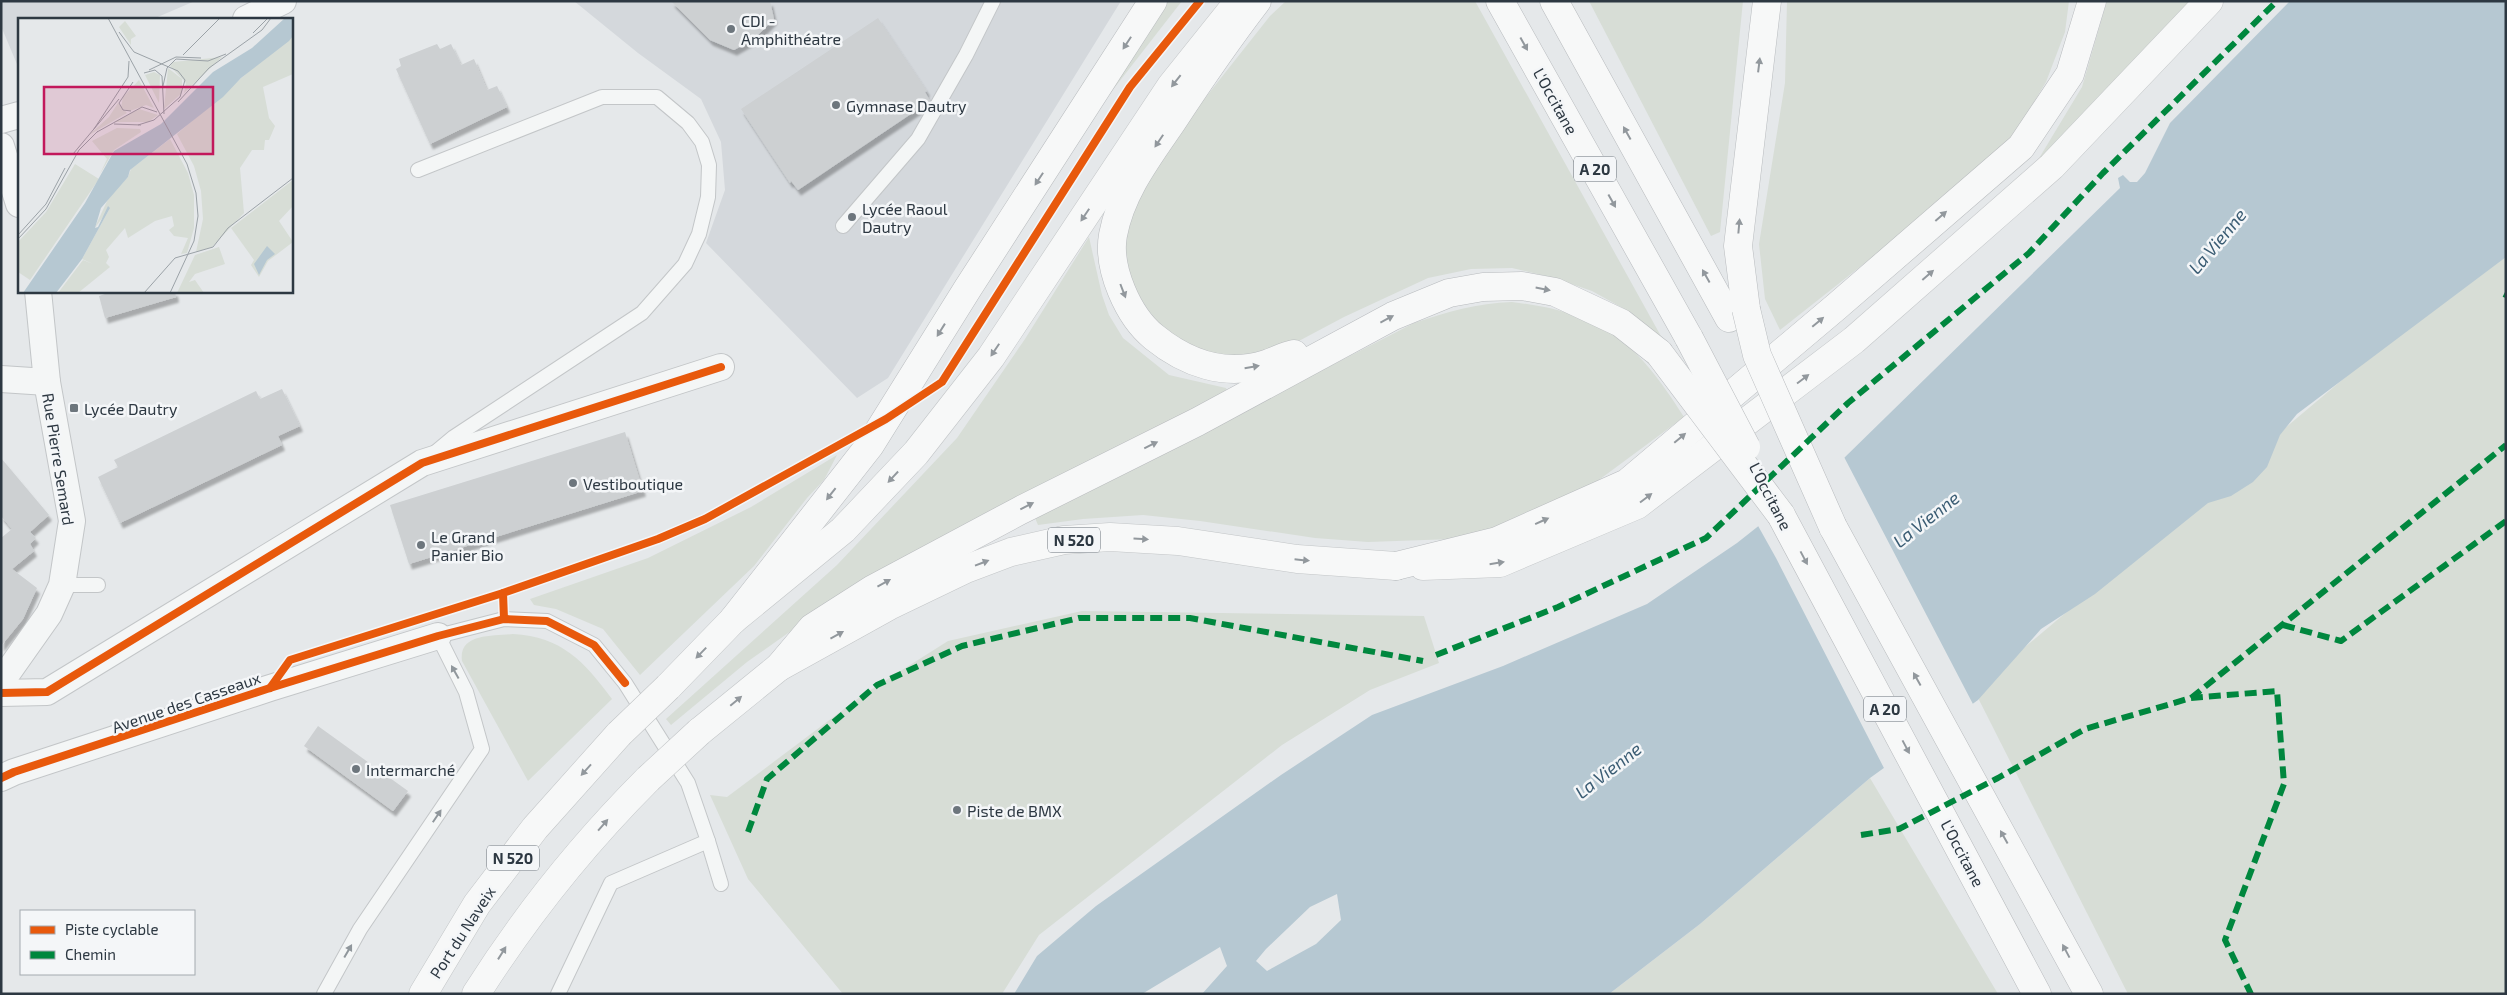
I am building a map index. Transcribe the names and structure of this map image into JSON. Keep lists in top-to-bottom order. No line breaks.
{"streets":{"main road":["L'Occitane","A 20","N 520","Port du Naveix"],"street":["Rue Pierre Semard","Avenue des Casseaux"]},"crossings":[["N 520","Port du Naveix"]],"water":["La Vienne"],"places":{"other":["CDI - Amphithéatre","Gymnase Dautry","Lycée Raoul Dautry","Vestiboutique","Le Grand Panier Bio","Intermarché","Piste de BMX"],"transit":["Lycée Dautry"]},"legend":["Piste cyclable","Chemin"]}
